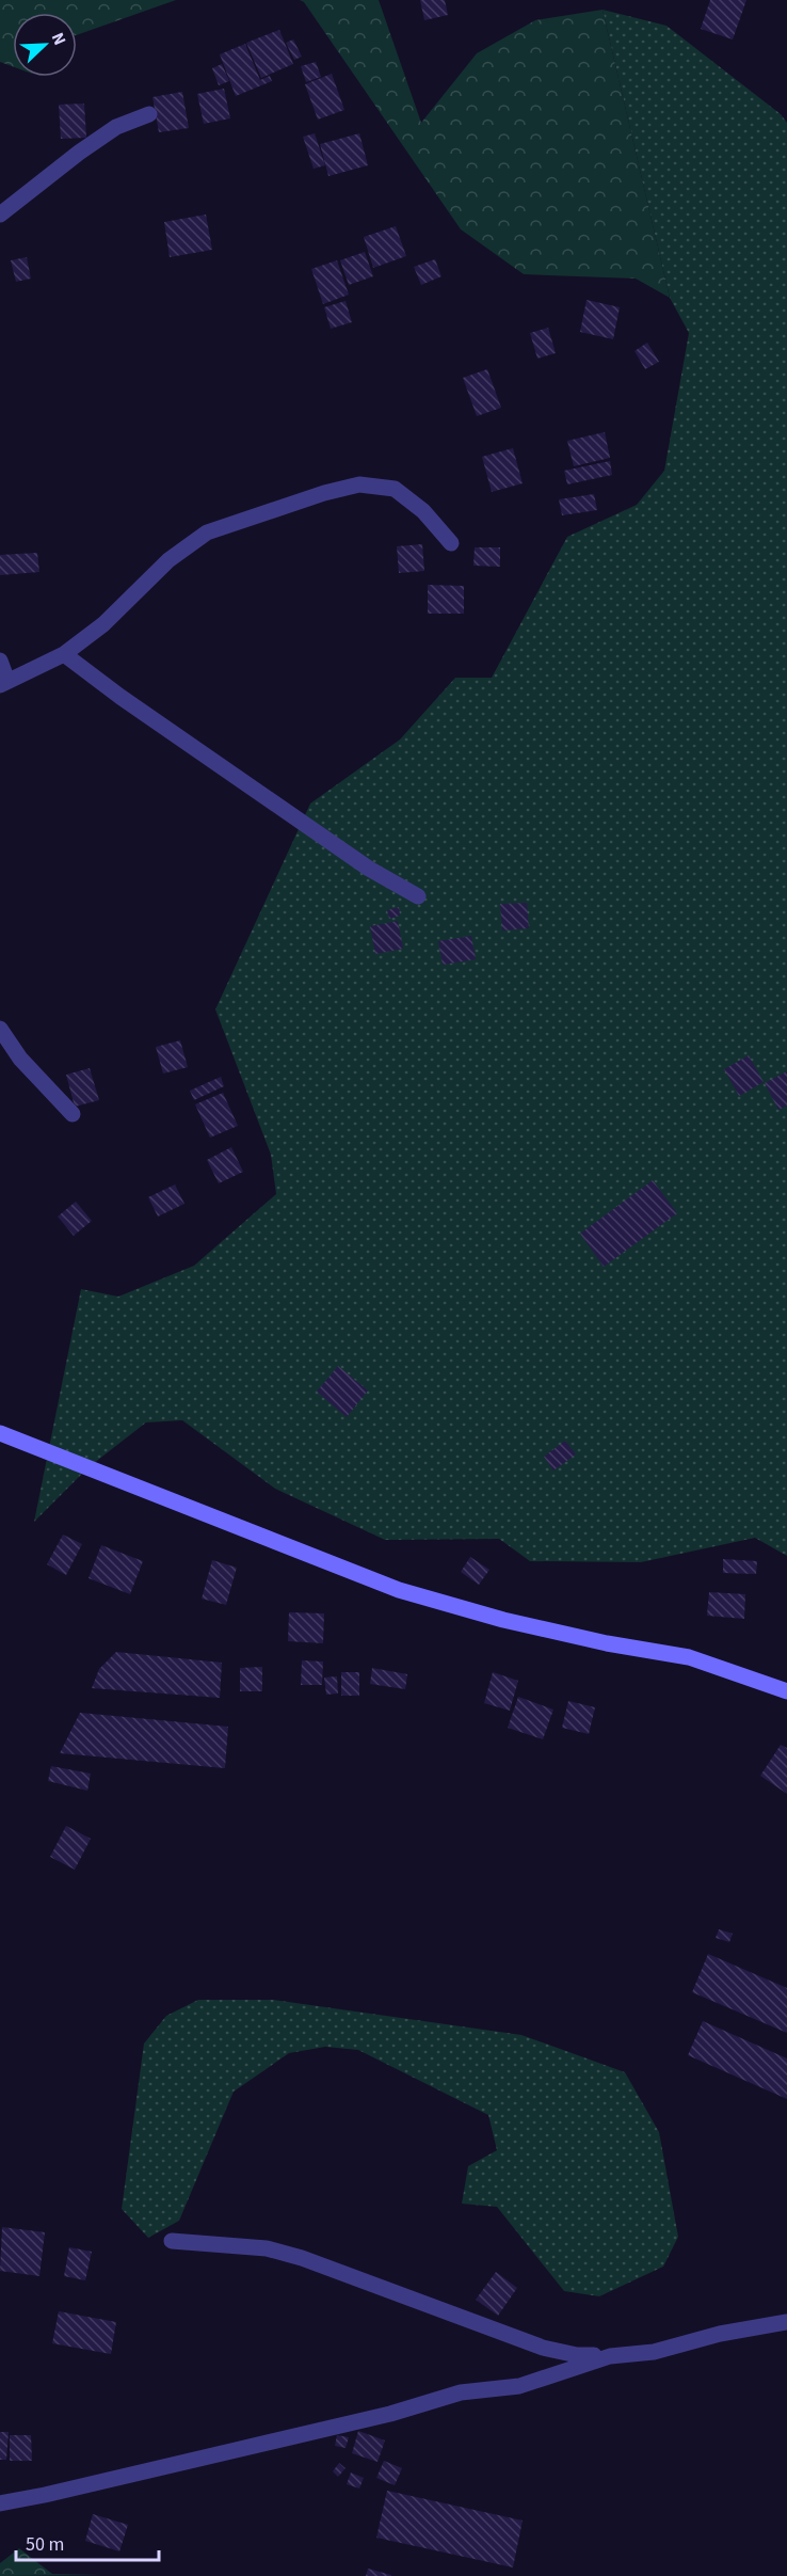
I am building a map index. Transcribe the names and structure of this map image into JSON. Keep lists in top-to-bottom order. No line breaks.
{"scale_bar":"50 m","north":"top right"}
